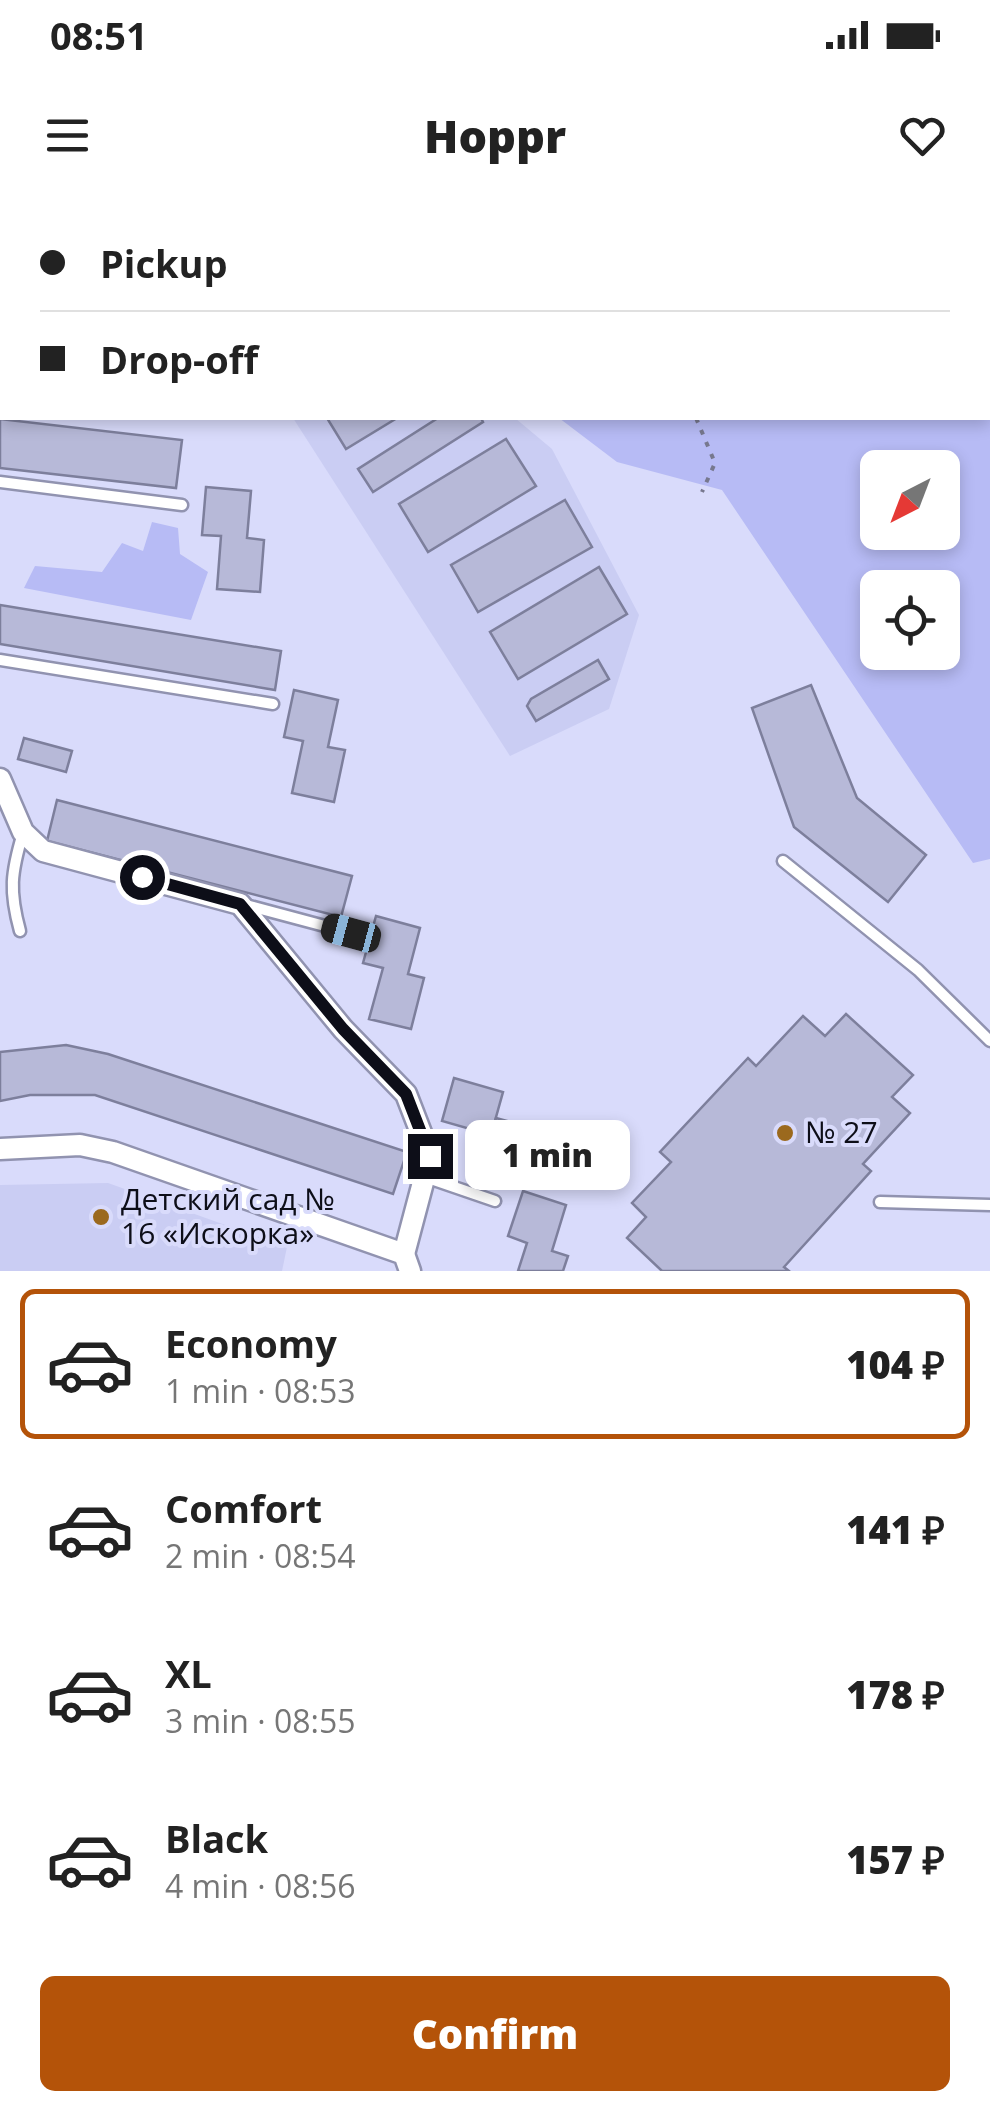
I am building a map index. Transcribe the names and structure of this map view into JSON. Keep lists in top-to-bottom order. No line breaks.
{"places":["№ 27","Детский сад № 16 «Искорка»"],"north":"bottom left","page":{"status":"08:51","header":"Hoppr","banner":["Pickup","Drop-off"],"bubble":"1 min","list":[{"name":"Economy","note":"1 min · 08:53","value":"104 ₽"},{"name":"Comfort","note":"2 min · 08:54","value":"141 ₽"},{"name":"XL","note":"3 min · 08:55","value":"178 ₽"},{"name":"Black","note":"4 min · 08:56","value":"157 ₽"}],"buttons":"Confirm"}}
